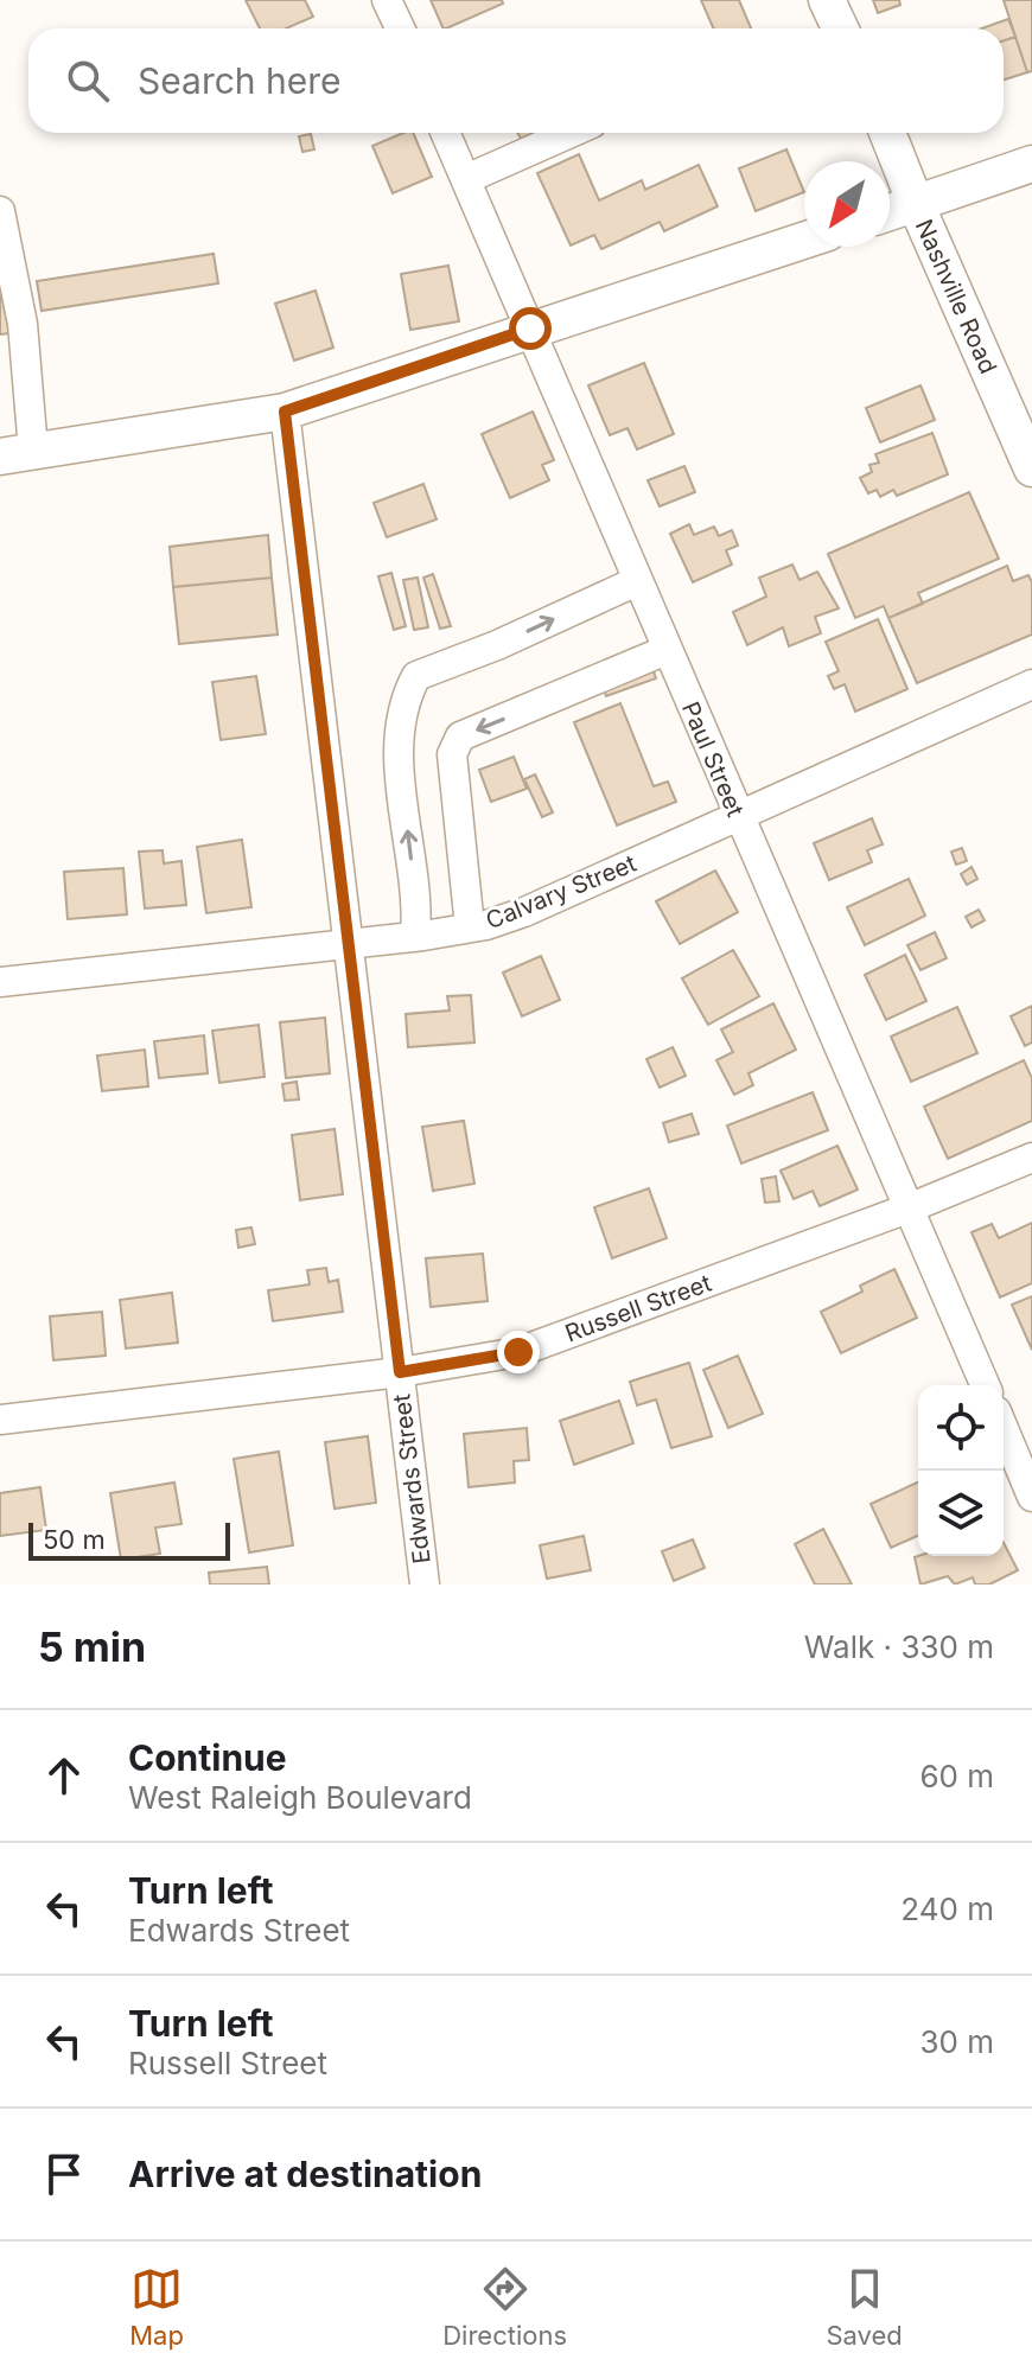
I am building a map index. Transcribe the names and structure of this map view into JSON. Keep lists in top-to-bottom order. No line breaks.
{"streets":{"main road":["Nashville Road"],"street":["Paul Street","Calvary Street","Russell Street","Edwards Street"]},"crossings":[["Paul Street","Calvary Street"],["Paul Street","Russell Street"],["Calvary Street","Edwards Street"],["Russell Street","Edwards Street"]],"scale_bar":"50 m","north":"bottom left","page":{"search":"Search here","scale":"50 m","heading":["5 min","Walk · 330 m"],"list":[["Continue","West Raleigh Boulevard","60 m"],["Turn left","Edwards Street","240 m"],["Turn left","Russell Street","30 m"],"Arrive at destination"],"nav":["Map","Directions","Saved"]}}
